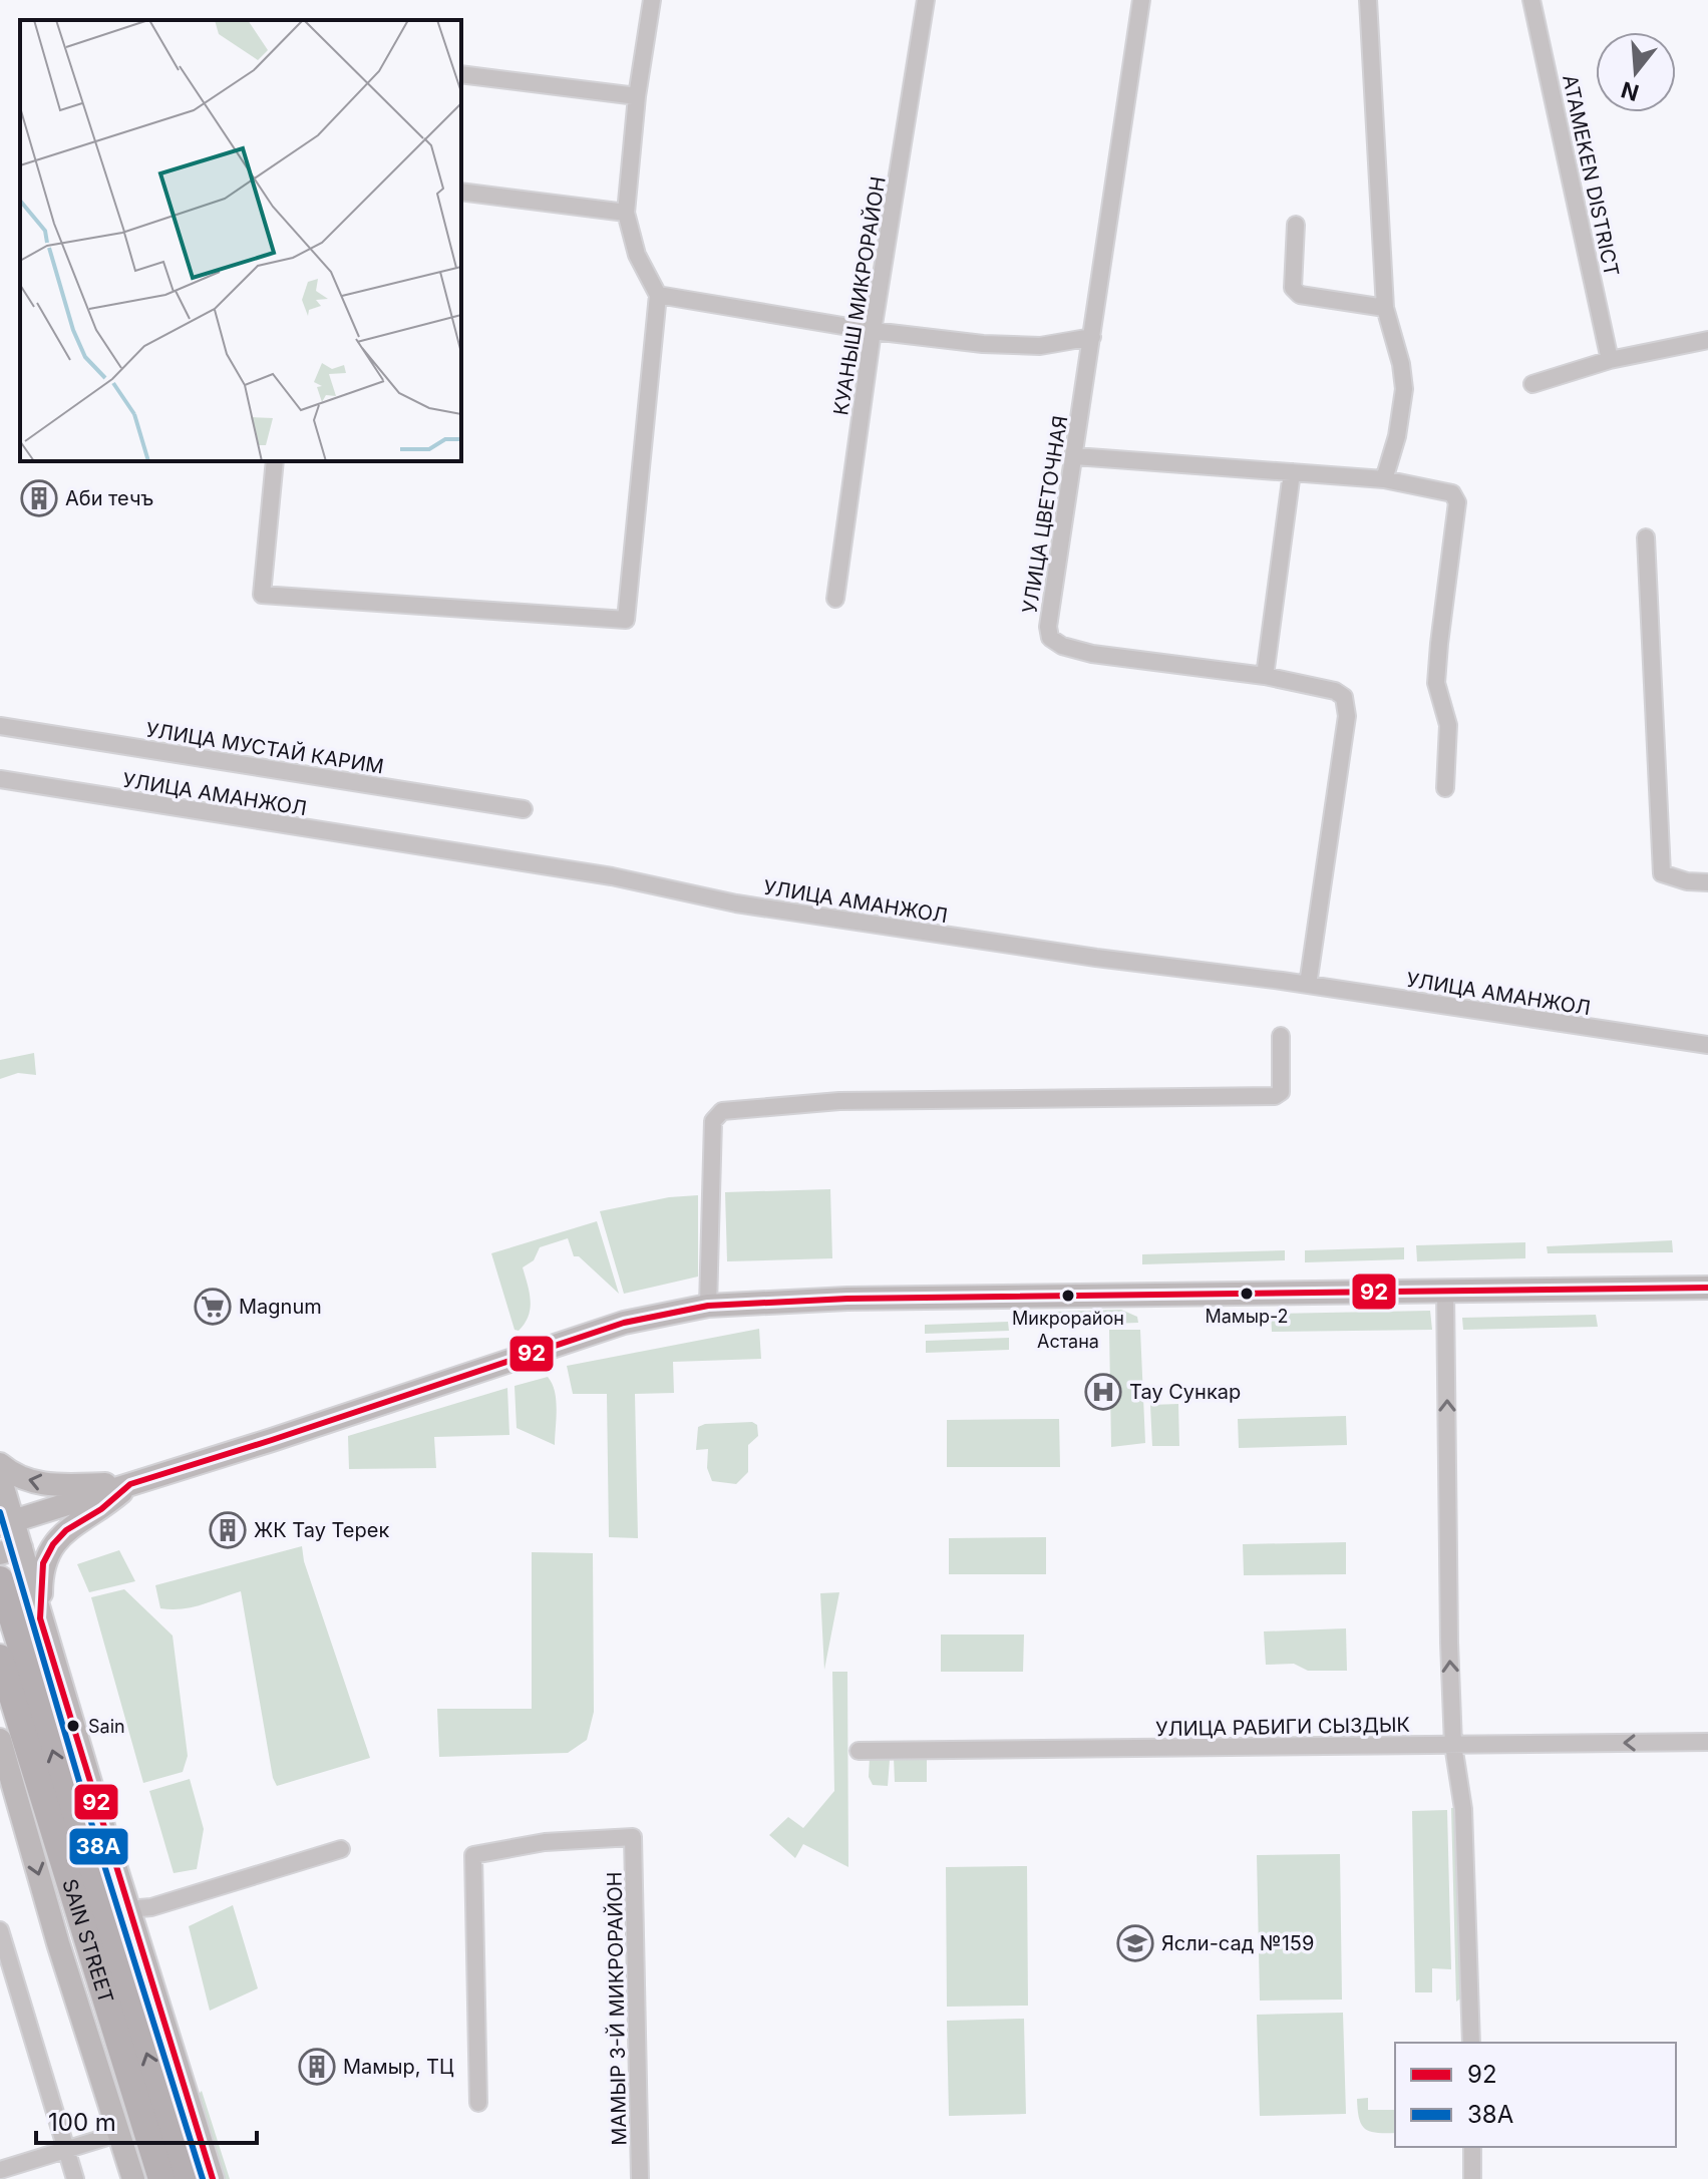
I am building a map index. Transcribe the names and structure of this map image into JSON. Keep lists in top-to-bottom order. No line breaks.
{"streets":{"main road":["SAIN STREET"],"street":["ATAMEKEN DISTRICT","КУАНЫШ МИКРОРАЙОН","УЛИЦА ЦВЕТОЧНАЯ","УЛИЦА МУСТАЙ КАРИМ","УЛИЦА АМАНЖОЛ","УЛИЦА РАБИГИ СЫЗДЫК","МАМЫР 3-Й МИКРОРАЙОН"]},"crossings":[["УЛИЦА ЦВЕТОЧНАЯ","УЛИЦА АМАНЖОЛ"]],"places":{"building":["Аби течъ","ЖК Тау Терек","Мамыр, ТЦ"],"other":["Мамыр-2","Микрорайон Астана","Sain"],"supermarket":["Magnum"],"hospital":["Тау Сункар"],"school or university":["Ясли-сад №159"]},"lines":["transit line 92","transit line 38А"],"legend":["92","38А"],"scale_bar":"100 m","north":"bottom"}
